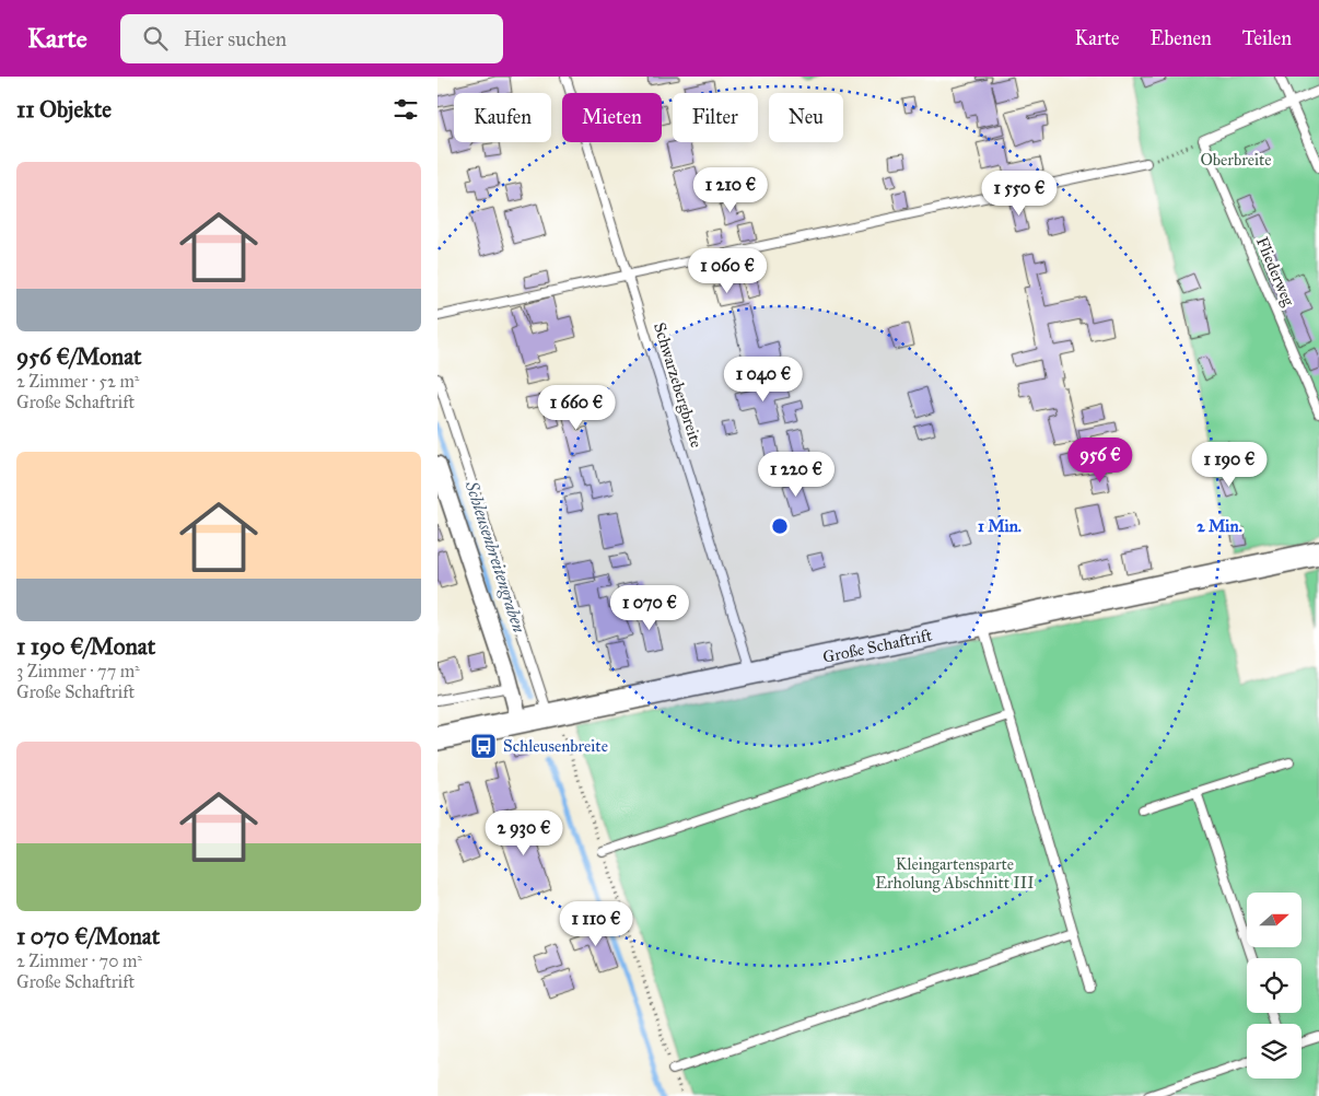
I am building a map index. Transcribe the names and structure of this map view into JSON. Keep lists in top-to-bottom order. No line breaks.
{"streets":{"street":["Große Schaftrift"],"lane":["Fliederweg","Schwarzebergbreite"]},"crossings":[["Schwarzebergbreite","Große Schaftrift"]],"water":["Schleusenbreitengraben"],"parks":["Oberbreite","Kleingartensparte Erholung Abschnitt III"],"places":{"bus stop":["Schleusenbreite"]},"north":"right","page":{"header":"Karte","search":"Hier suchen","nav":["Karte","Ebenen","Teilen"],"heading":"11 Objekte","chip":["Kaufen","Mieten","Filter","Neu"],"list":[{"name":"956 €/Monat","note":"2 Zimmer · 52 m² · Große Schaftrift"},{"name":"1 190 €/Monat","note":"3 Zimmer · 77 m² · Große Schaftrift"},{"name":"1 070 €/Monat","note":"2 Zimmer · 70 m² · Große Schaftrift"}],"price":["1 210 €","1 550 €","1 060 €","1 040 €","1 660 €","956 €","1 190 €","1 220 €","1 070 €","2 930 €","1 110 €"]},"rings":["1 Min.","2 Min."]}
